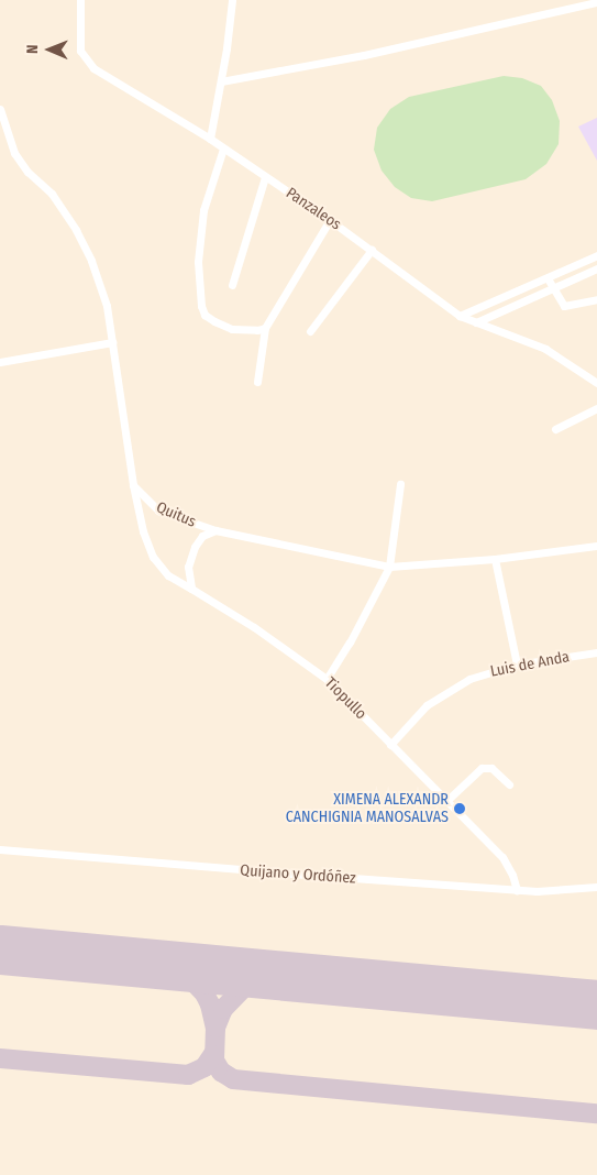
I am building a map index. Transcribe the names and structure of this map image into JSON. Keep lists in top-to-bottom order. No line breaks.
{"streets":{"street":["Panzaleos","Quitus","Luis de Anda","Tiopullo","Quijano y Ordóñez"]},"crossings":[["Quitus","Tiopullo"],["Luis de Anda","Tiopullo"],["Tiopullo","Quijano y Ordóñez"]],"places":["XIMENA ALEXANDR CANCHIGNIA MANOSALVAS"],"north":"left"}
